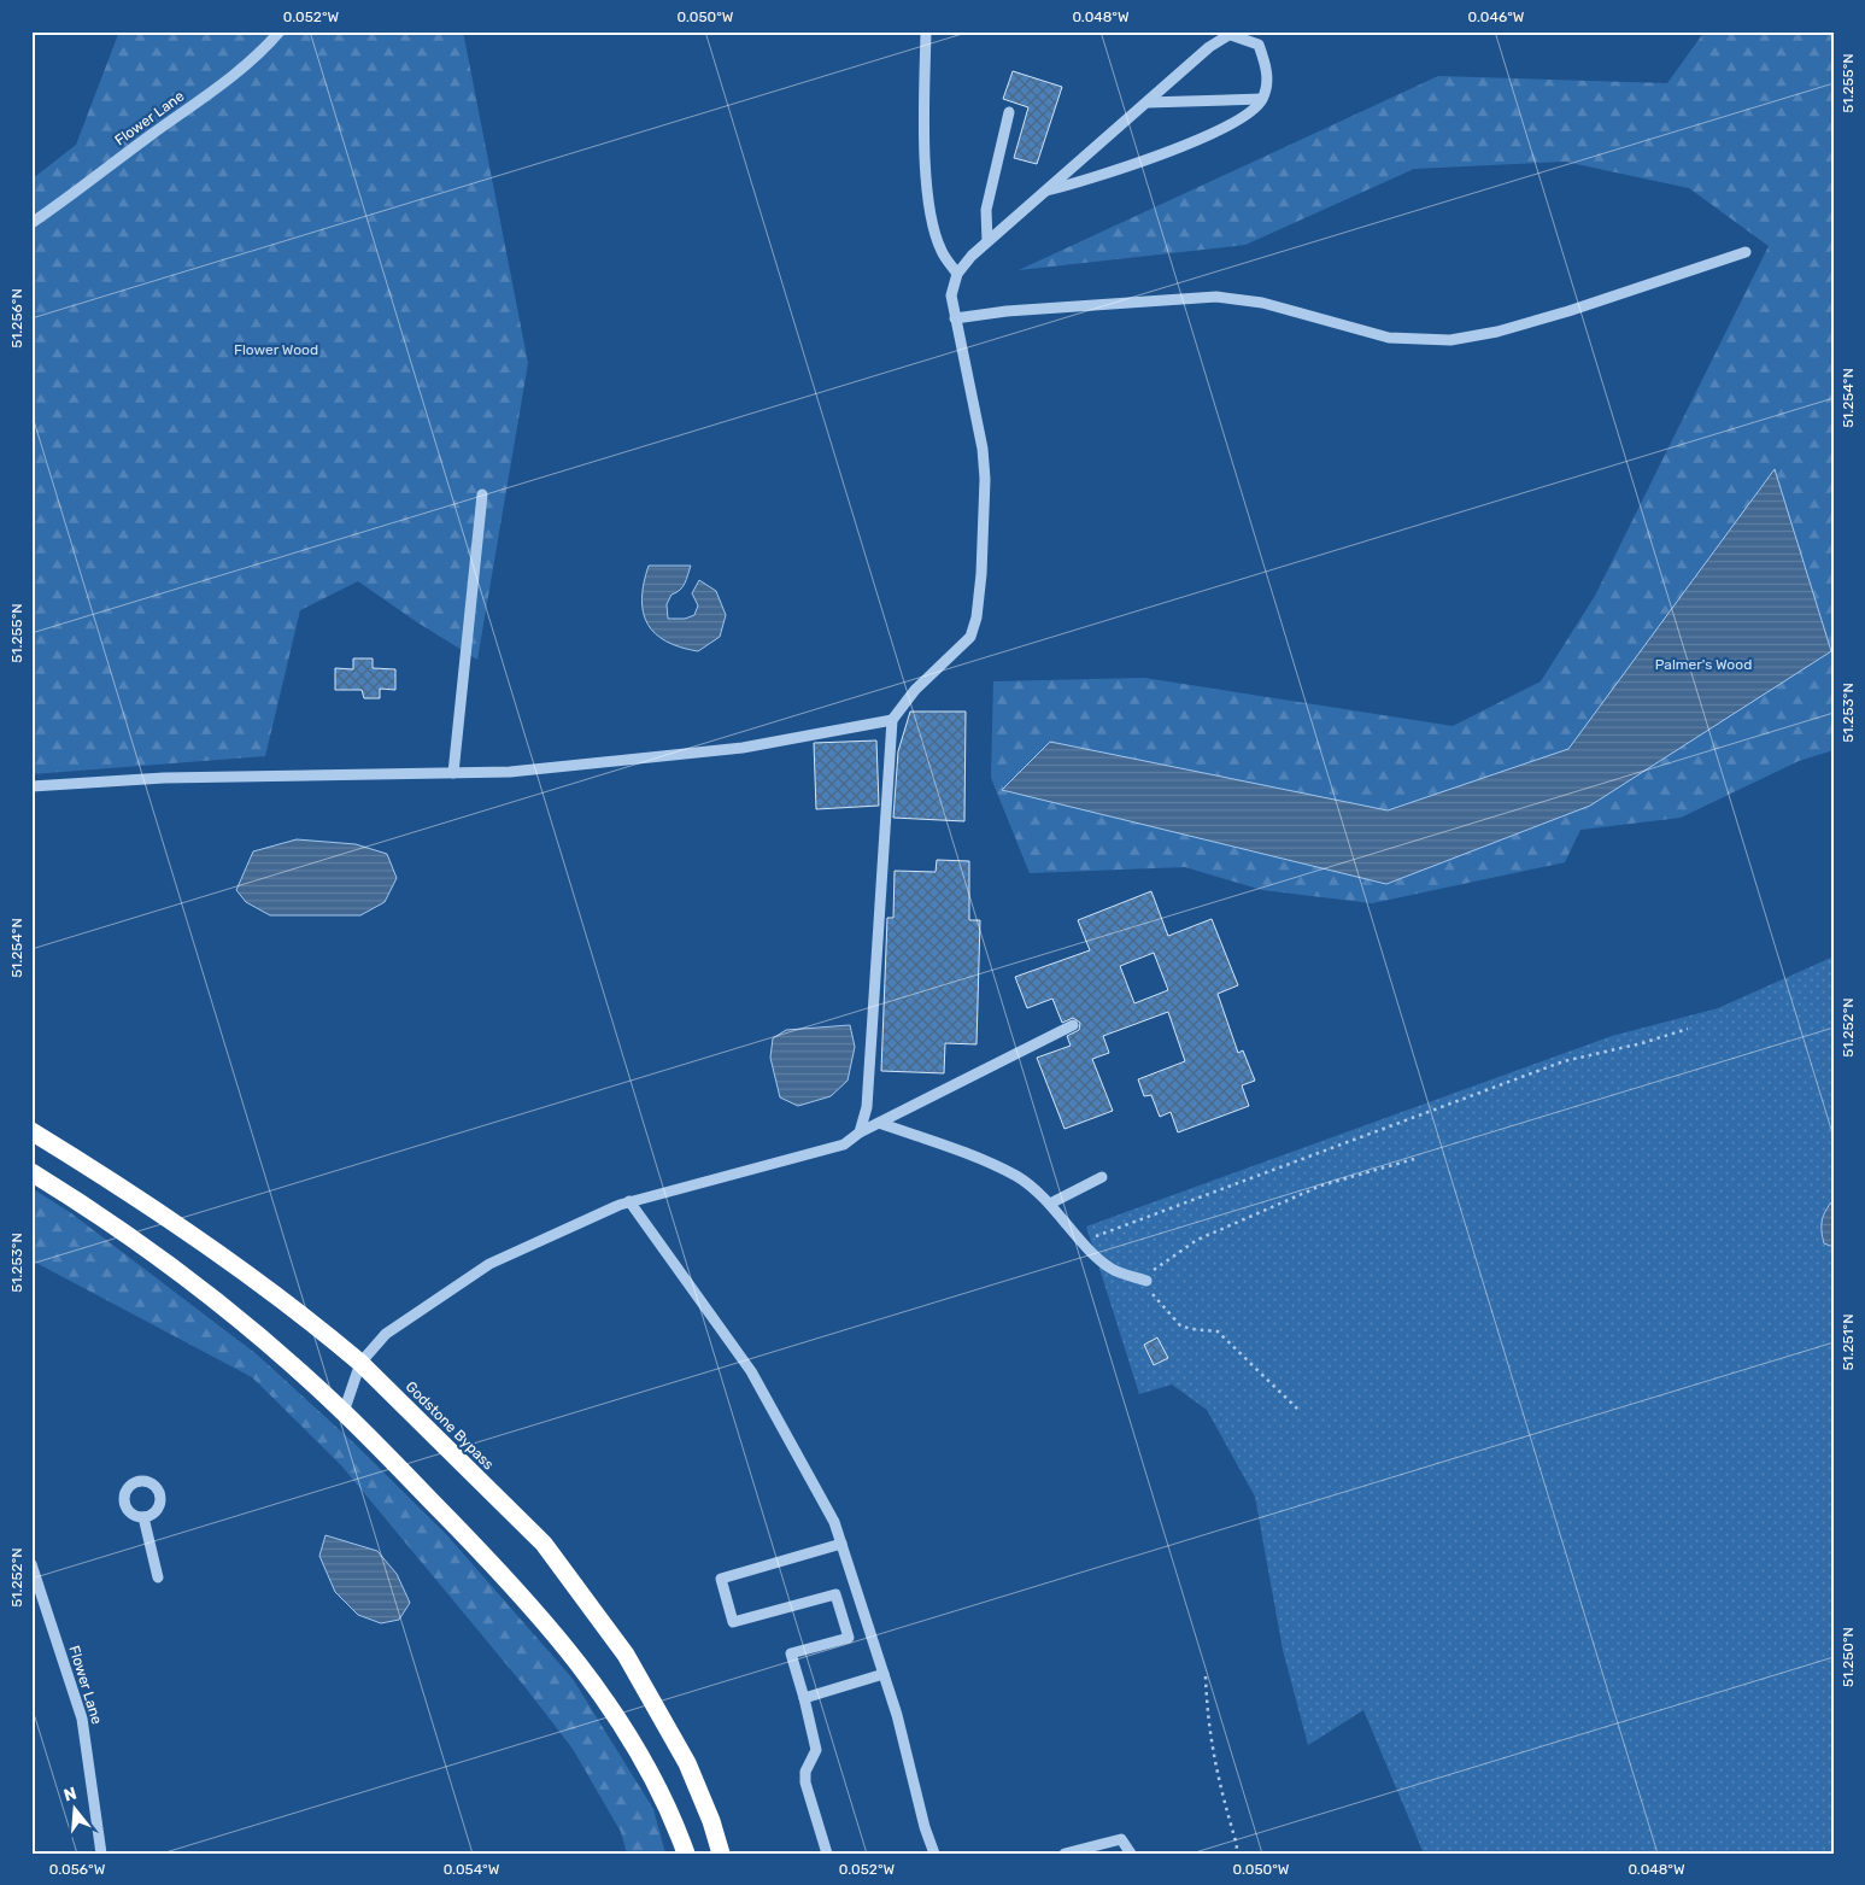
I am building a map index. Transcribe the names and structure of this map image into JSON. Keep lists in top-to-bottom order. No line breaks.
{"streets":{"highway":["Godstone Bypass"],"street":["Flower Lane"]},"parks":["Flower Wood","Palmer's Wood"],"north":"top","coordinates":["0.052°W","0.050°W","0.048°W","0.046°W","51.255°N","51.256°N","51.254°N","51.253°N","51.252°N","51.251°N","51.250°N","0.056°W","0.054°W"]}
